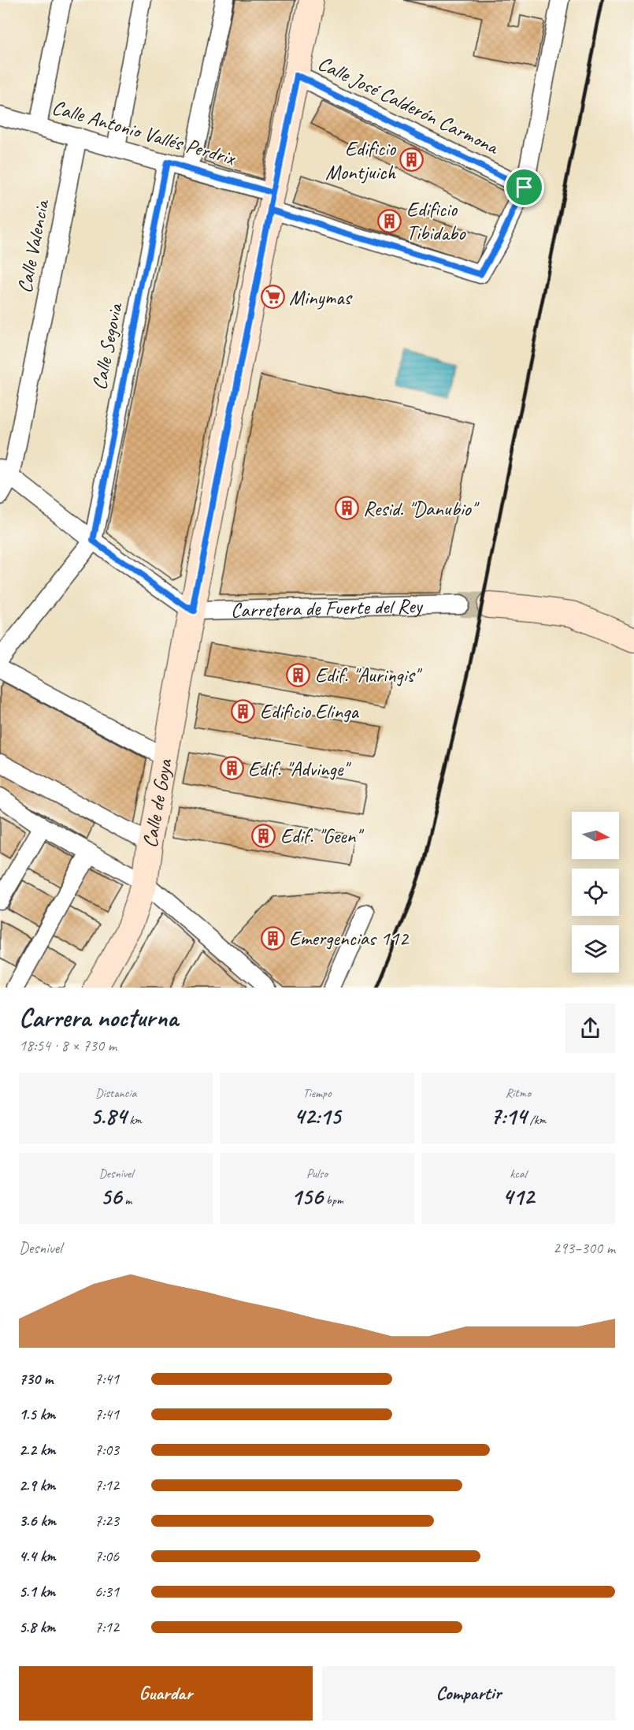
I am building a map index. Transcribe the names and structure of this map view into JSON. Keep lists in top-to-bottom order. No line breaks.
{"streets":{"street":["Calle José Calderón Carmona","Calle Antonio Vallés Perdrix","Calle Valencia","Calle Segovia","Carretera de Fuerte del Rey","Calle de Goya"]},"crossings":[["Calle José Calderón Carmona","Calle Antonio Vallés Perdrix"],["Calle José Calderón Carmona","Calle de Goya"],["Calle Antonio Vallés Perdrix","Calle Valencia"],["Calle Antonio Vallés Perdrix","Calle Segovia"],["Calle Antonio Vallés Perdrix","Calle de Goya"],["Carretera de Fuerte del Rey","Calle de Goya"]],"places":{"building":["Edificio Montjuich","Edificio Tibidabo","Resid. \"Danubio\"","Edif. \"Auringis\"","Edificio Elinga","Edif. \"Advinge\"","Edif. \"Geen\"","Emergencias 112"],"supermarket":["Minymas"]},"north":"right","page":{"heading":["Carrera nocturna","18:54 · 8 × 730 m"],"stats":[["Distancia","5.84 km"],["Tiempo","42:15"],["Ritmo","7:14 /km"],["Desnivel","56 m"],["Pulso","156 bpm"],["kcal","412"]],"chart":["Desnivel","293–300 m"],"list":[{"name":"730 m","note":"7:41"},{"name":"1.5 km","note":"7:41"},{"name":"2.2 km","note":"7:03"},{"name":"2.9 km","note":"7:12"},{"name":"3.6 km","note":"7:23"},{"name":"4.4 km","note":"7:06"},{"name":"5.1 km","note":"6:31"},{"name":"5.8 km","note":"7:12"}],"buttons":["Guardar","Compartir"]}}
